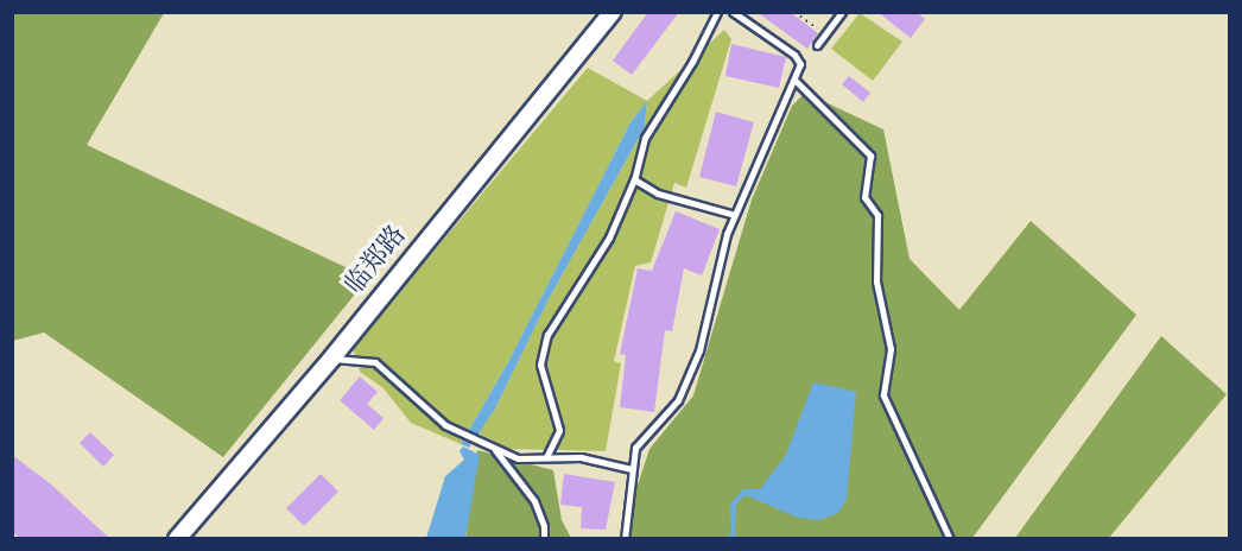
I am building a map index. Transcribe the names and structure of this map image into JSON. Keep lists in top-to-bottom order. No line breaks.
{"streets":{"main road":["临郑路"]}}
